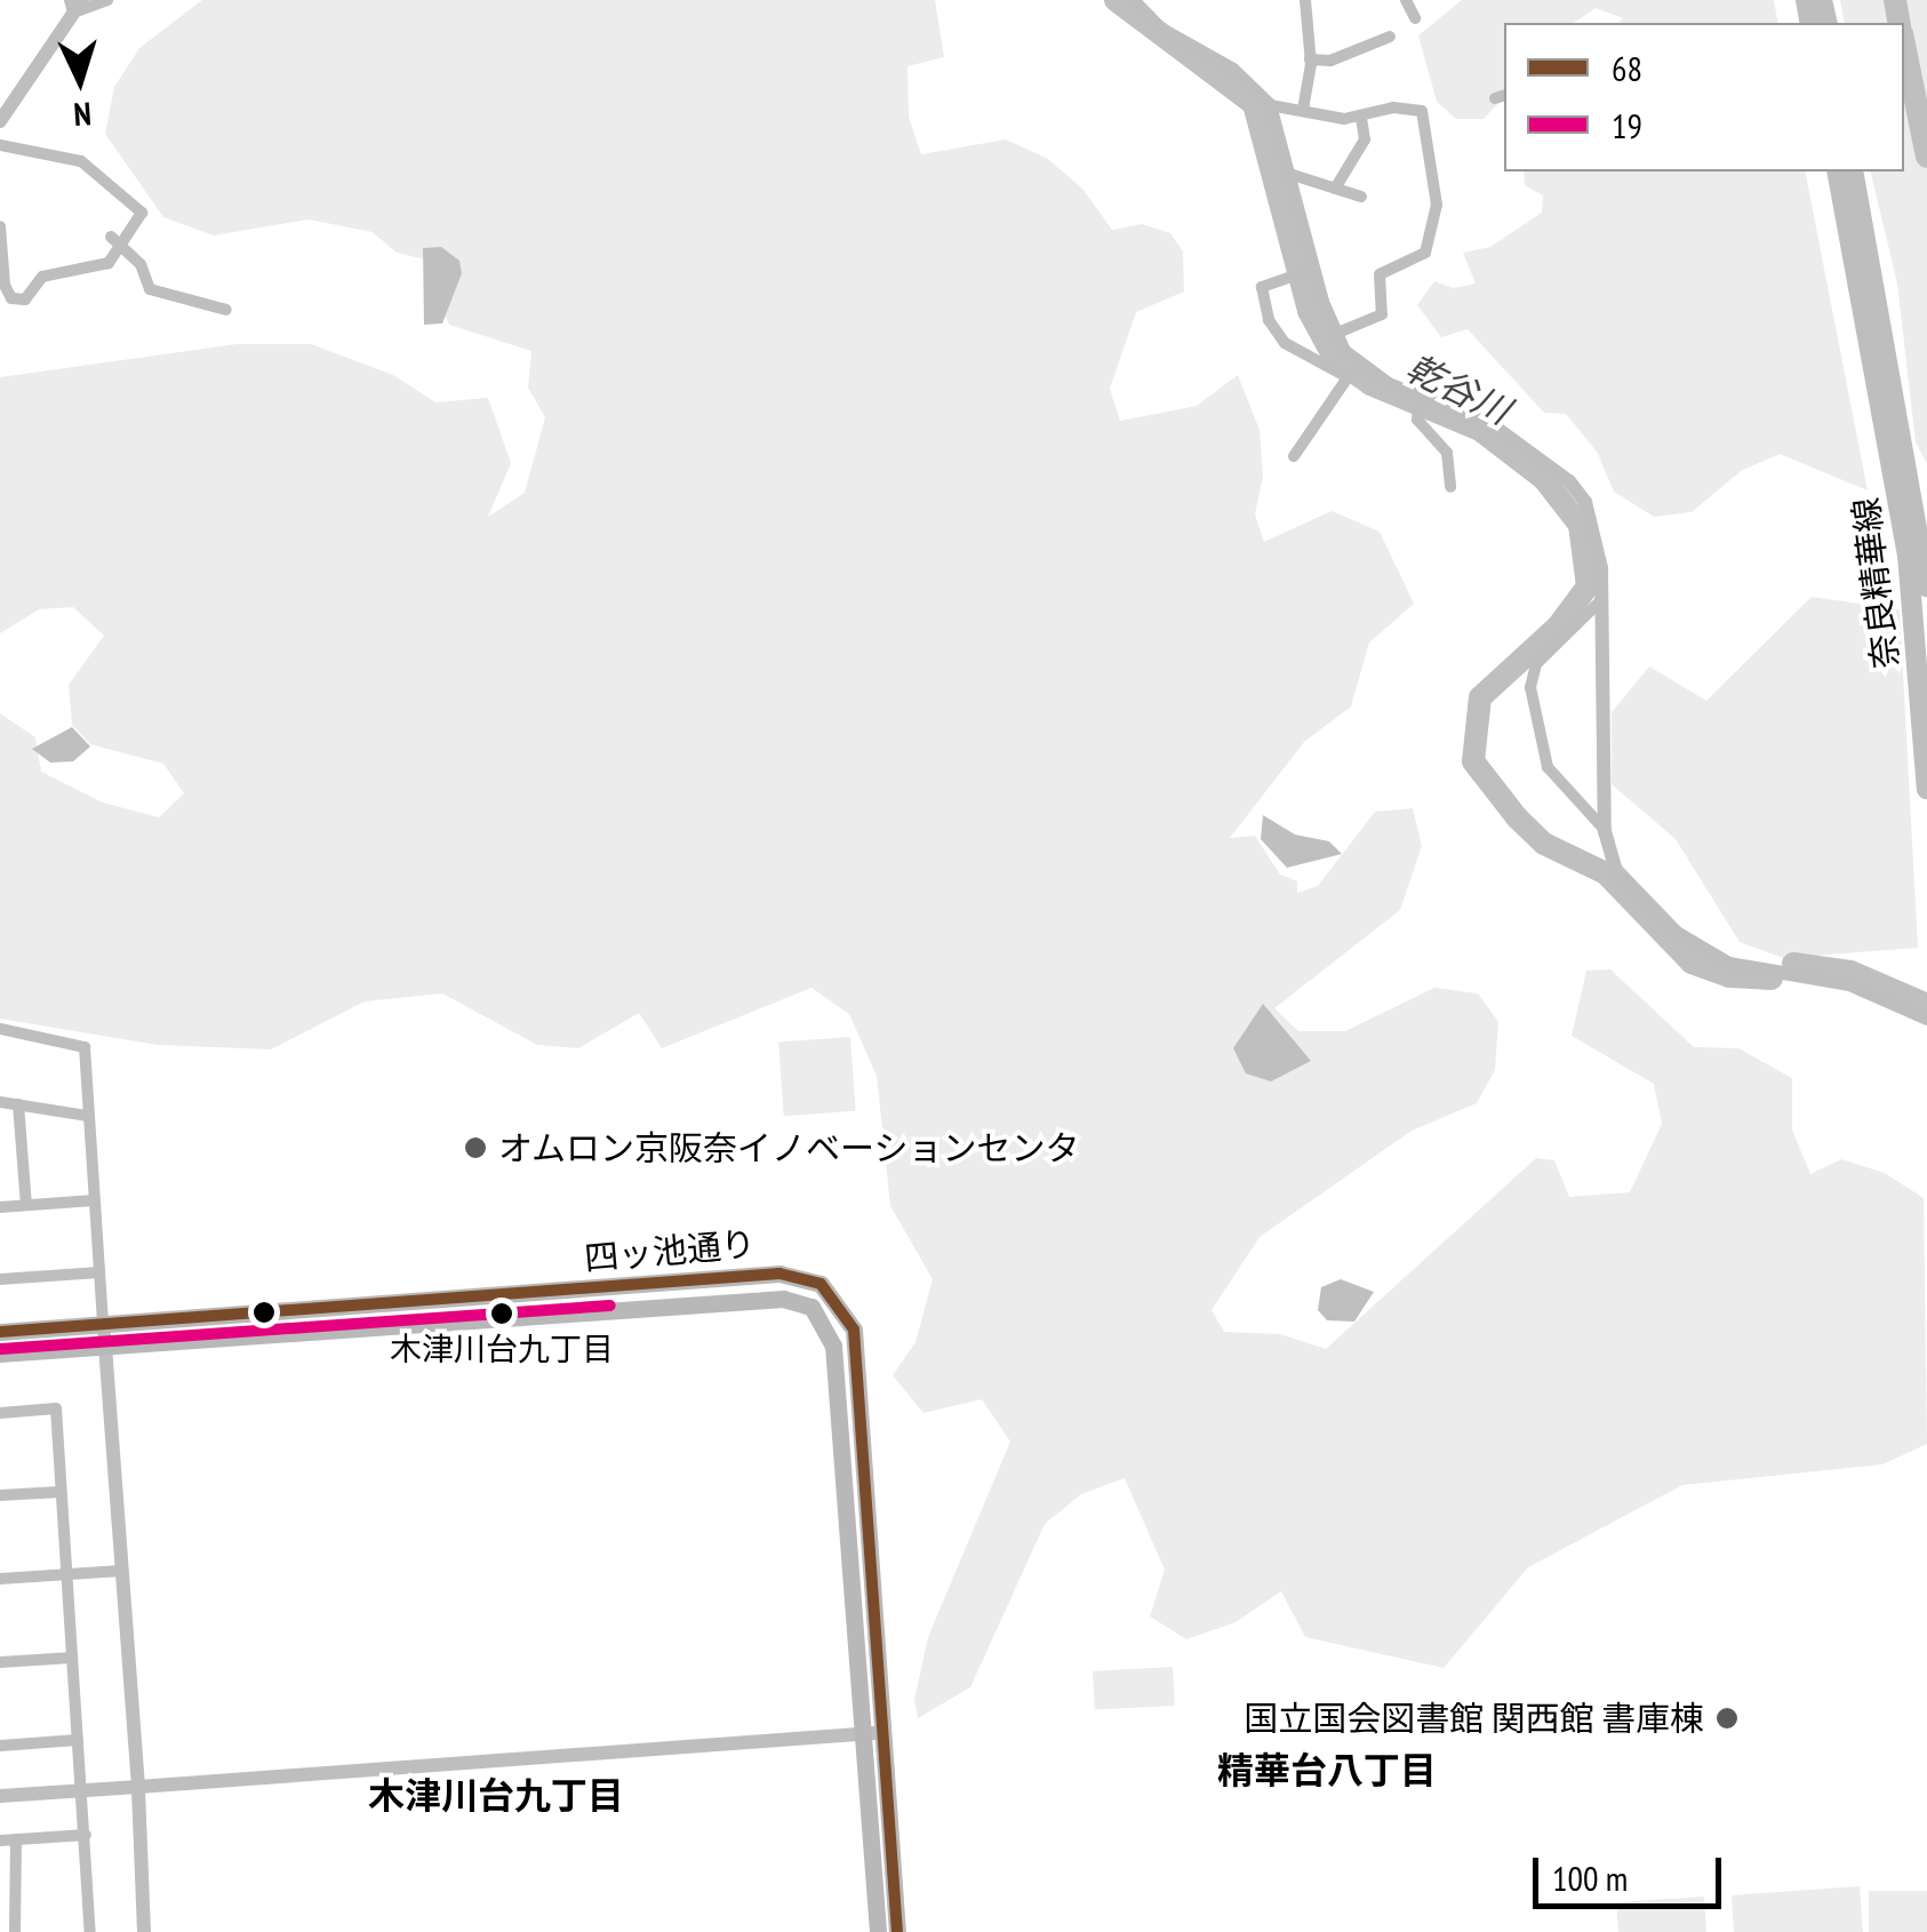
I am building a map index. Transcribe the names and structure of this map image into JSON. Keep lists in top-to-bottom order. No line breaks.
{"streets":{"main road":["奈良精華線","四ッ池通り"]},"districts":["精華台八丁目","木津川台九丁目"],"water":["乾谷川"],"places":["オムロン京阪奈イノベーションセンタ","木津川台九丁目","国立国会図書館 関西館 書庫棟"],"lines":["transit line 68","transit line 19"],"legend":["68","19"],"scale_bar":"100 m","north":"bottom"}
